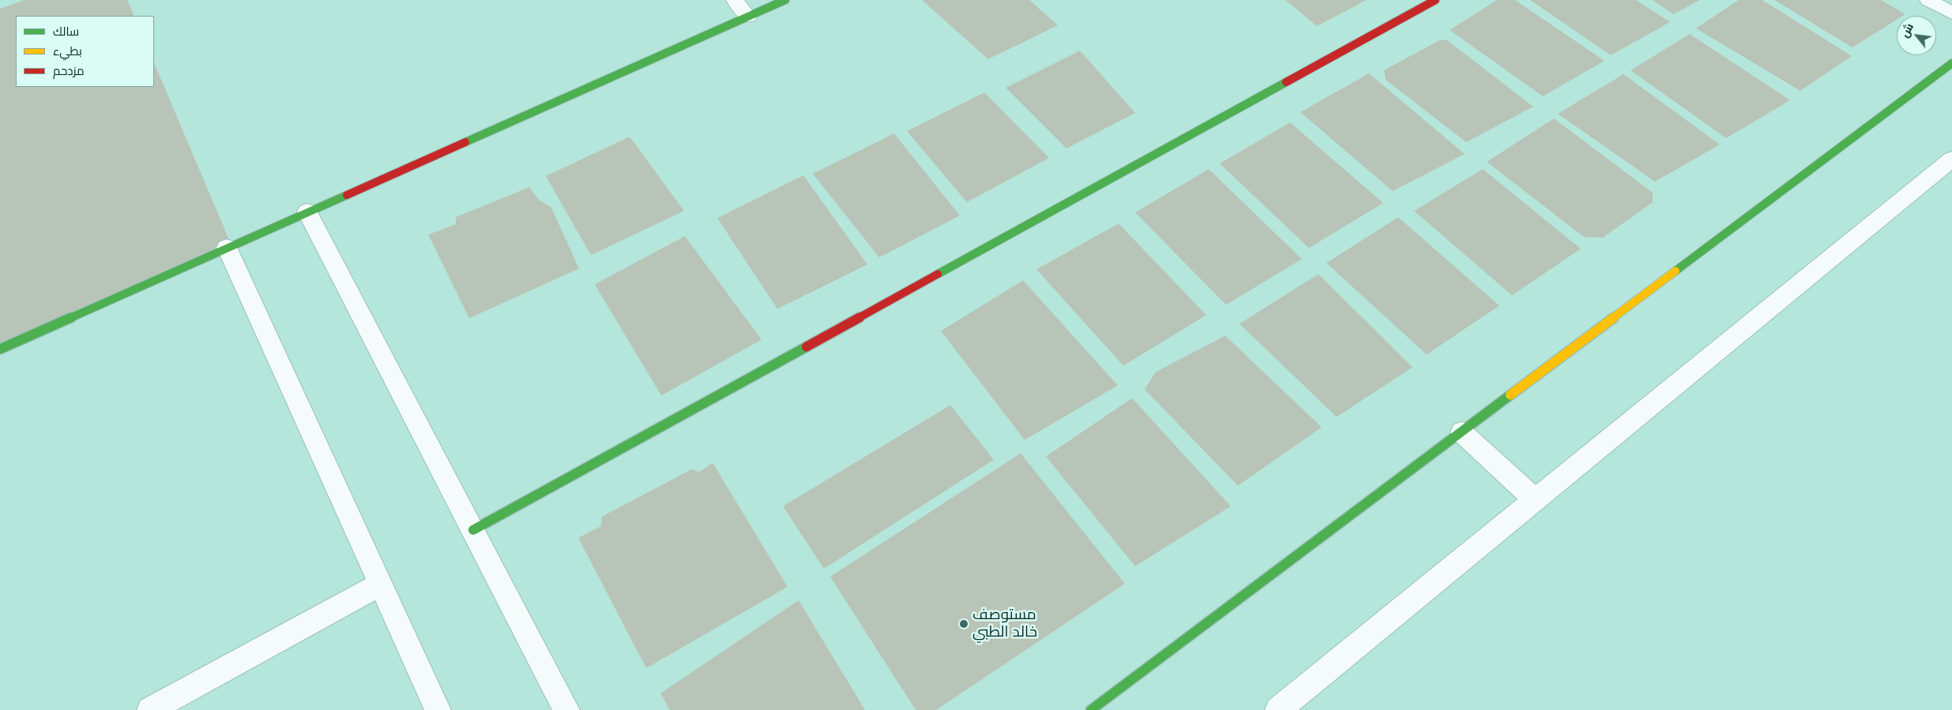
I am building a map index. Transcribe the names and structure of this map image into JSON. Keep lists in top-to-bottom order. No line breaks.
{"places":["مستوصف خالد الطبي"],"legend":["سالك","بطيء","مزدحم"],"north":"top left"}
